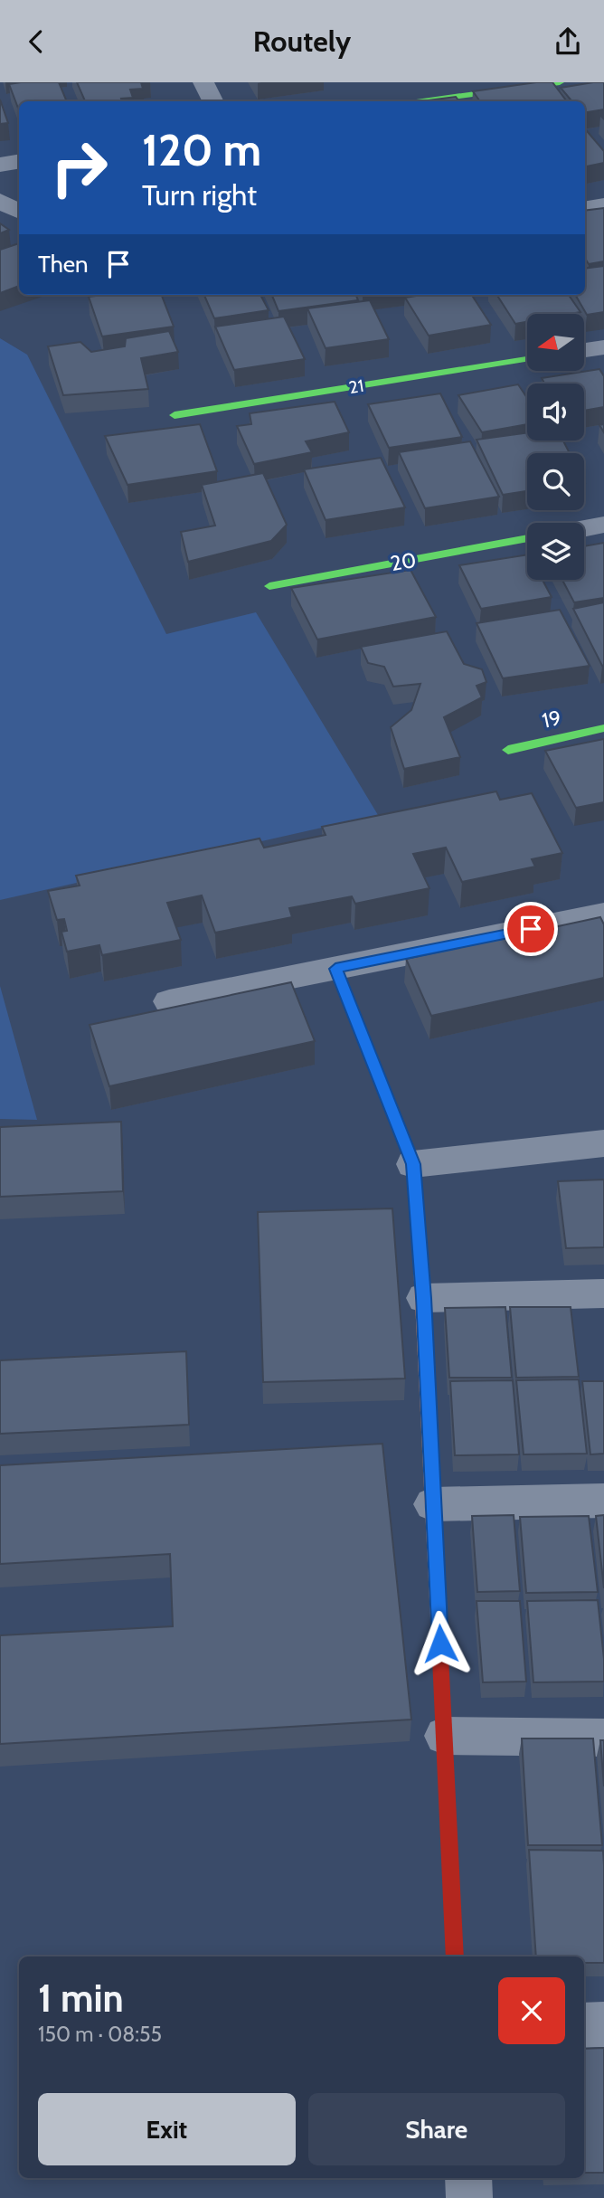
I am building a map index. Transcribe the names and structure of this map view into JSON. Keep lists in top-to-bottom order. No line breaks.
{"streets":{"street":["21","20","19"]},"north":"left","page":{"header":"Routely","turn":["120 m","Turn right"],"then":"Then","heading":["1 min","150 m · 08:55"],"buttons":["Exit","Share"]}}
